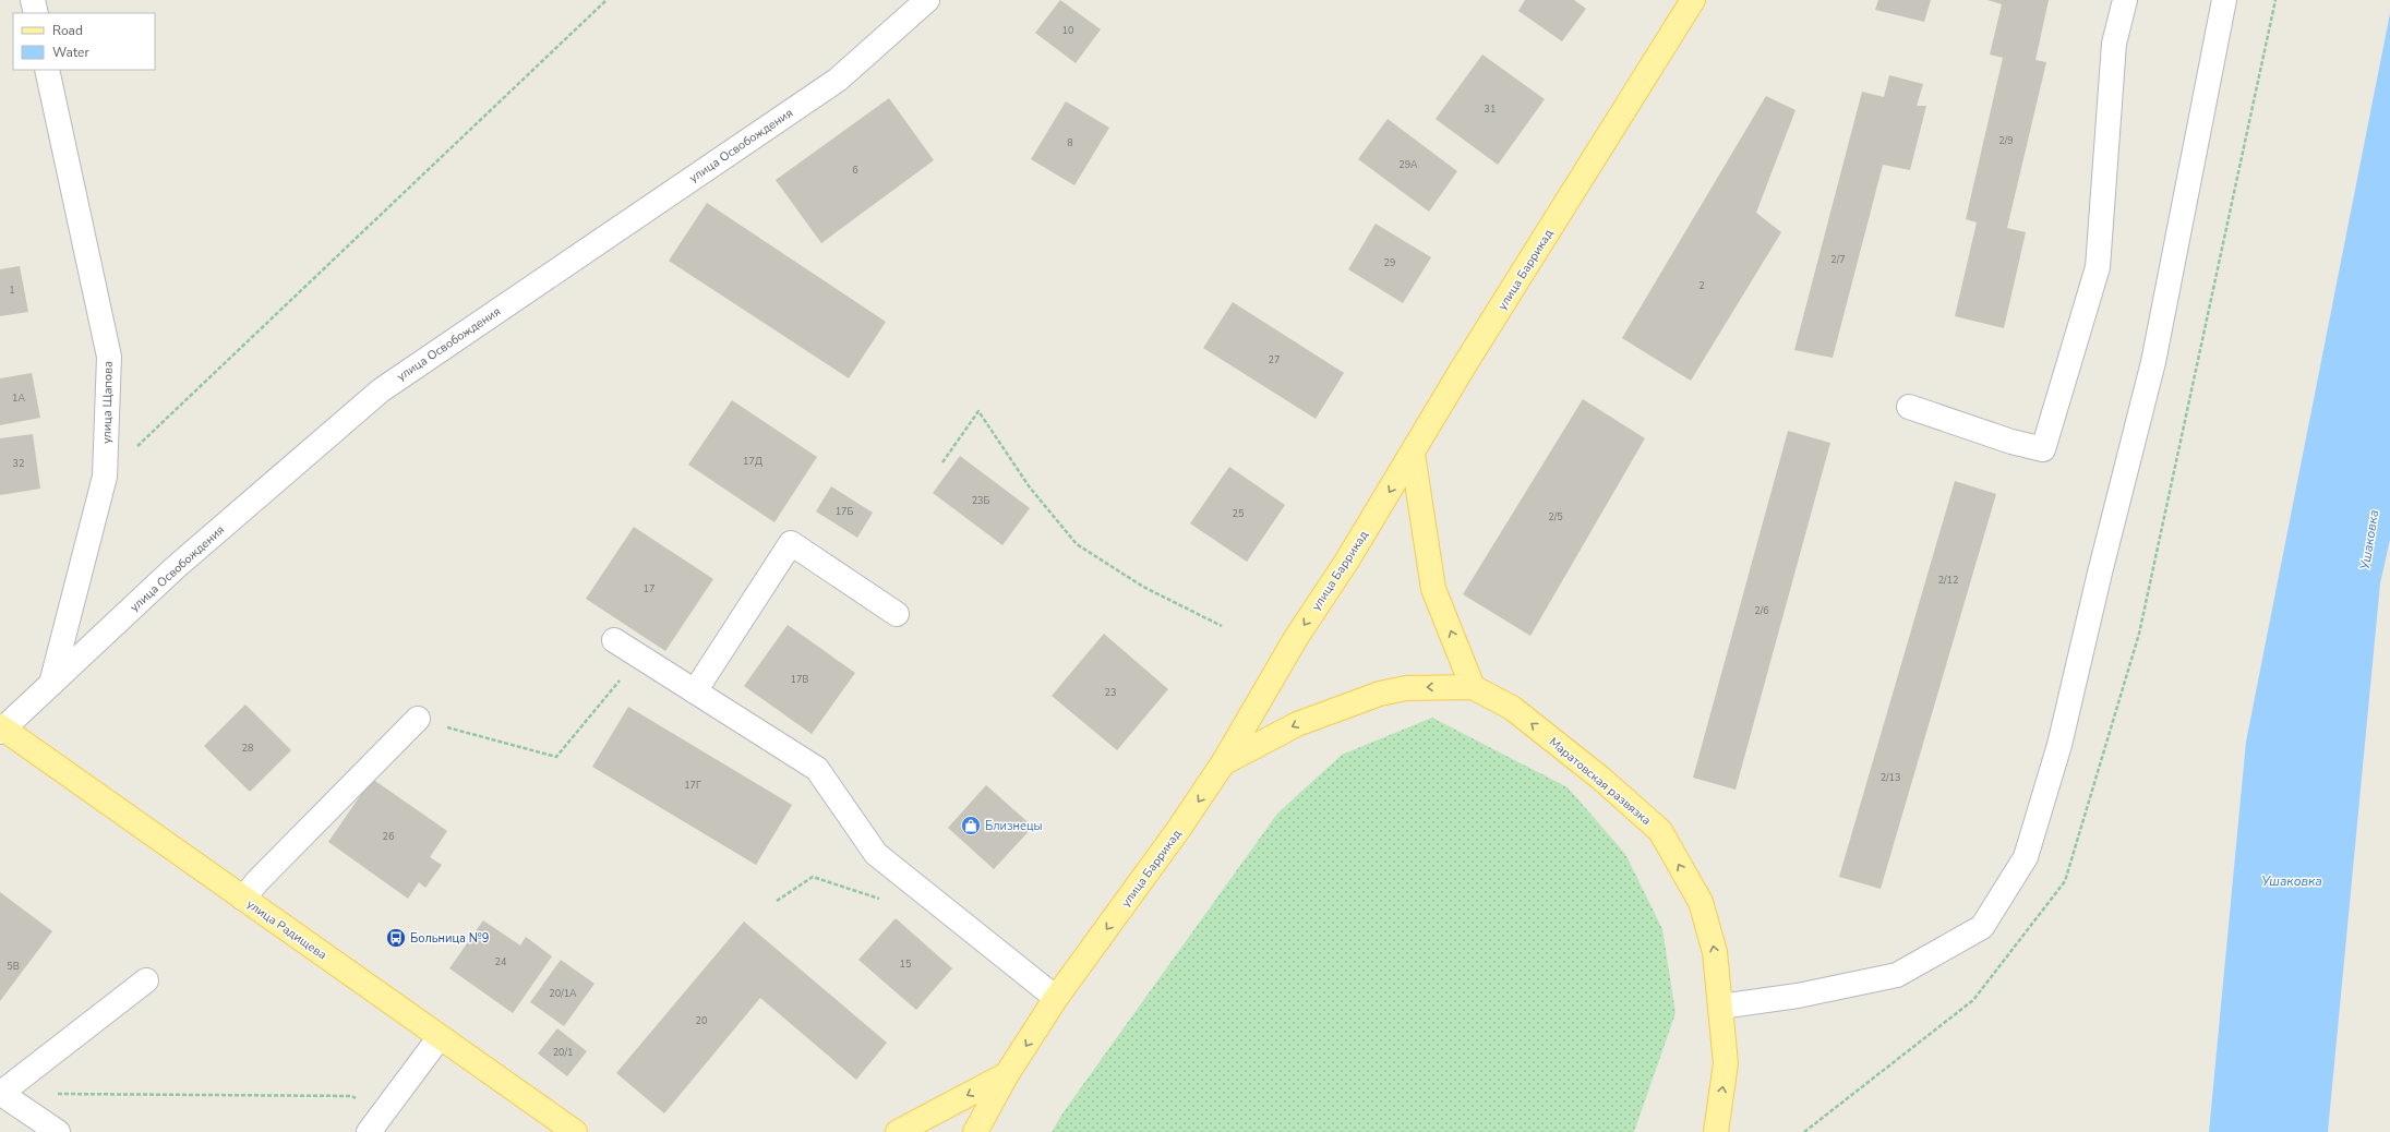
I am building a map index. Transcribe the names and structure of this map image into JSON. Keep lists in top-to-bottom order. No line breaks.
{"streets":{"main road":["улица Баррикад","Маратовская развязка","улица Радищева"],"street":["улица Освобождения","улица Щапова"]},"crossings":[["улица Освобождения","улица Щапова"],["улица Освобождения","улица Радищева"]],"one_way":["улица Баррикад","Маратовская развязка"],"water":["Ушаковка"],"places":{"shop":["Близнецы"],"bus stop":["Больница №9"]},"house_numbers":["10","31","2/9","8","29А","6","2/7","29","2","1","27","1А","17Д","32","23Б","17Б","25","2/5","2/12","17","2/6","17В","23","28","2/13","17Г","26","24","15","5В","20/1А","20","20/1"],"legend":["Road","Water"]}
